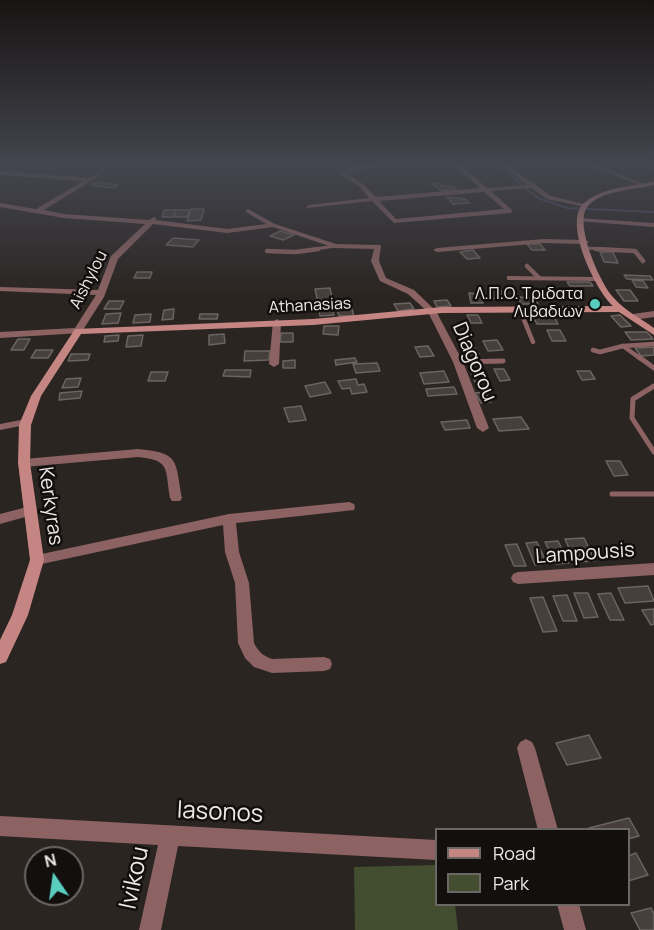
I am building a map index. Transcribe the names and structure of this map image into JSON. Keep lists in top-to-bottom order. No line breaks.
{"streets":{"street":["Aishylou","Athanasias","Diagorou","Kerkyras","Lampousis","Iasonos","Ivikou"]},"crossings":[["Aishylou","Athanasias"],["Aishylou","Kerkyras"],["Athanasias","Diagorou"],["Athanasias","Kerkyras"],["Iasonos","Ivikou"]],"places":["Λ.Π.Ο. Τριδατα Λιβαδιων"],"legend":["Road","Park"],"north":"top"}
